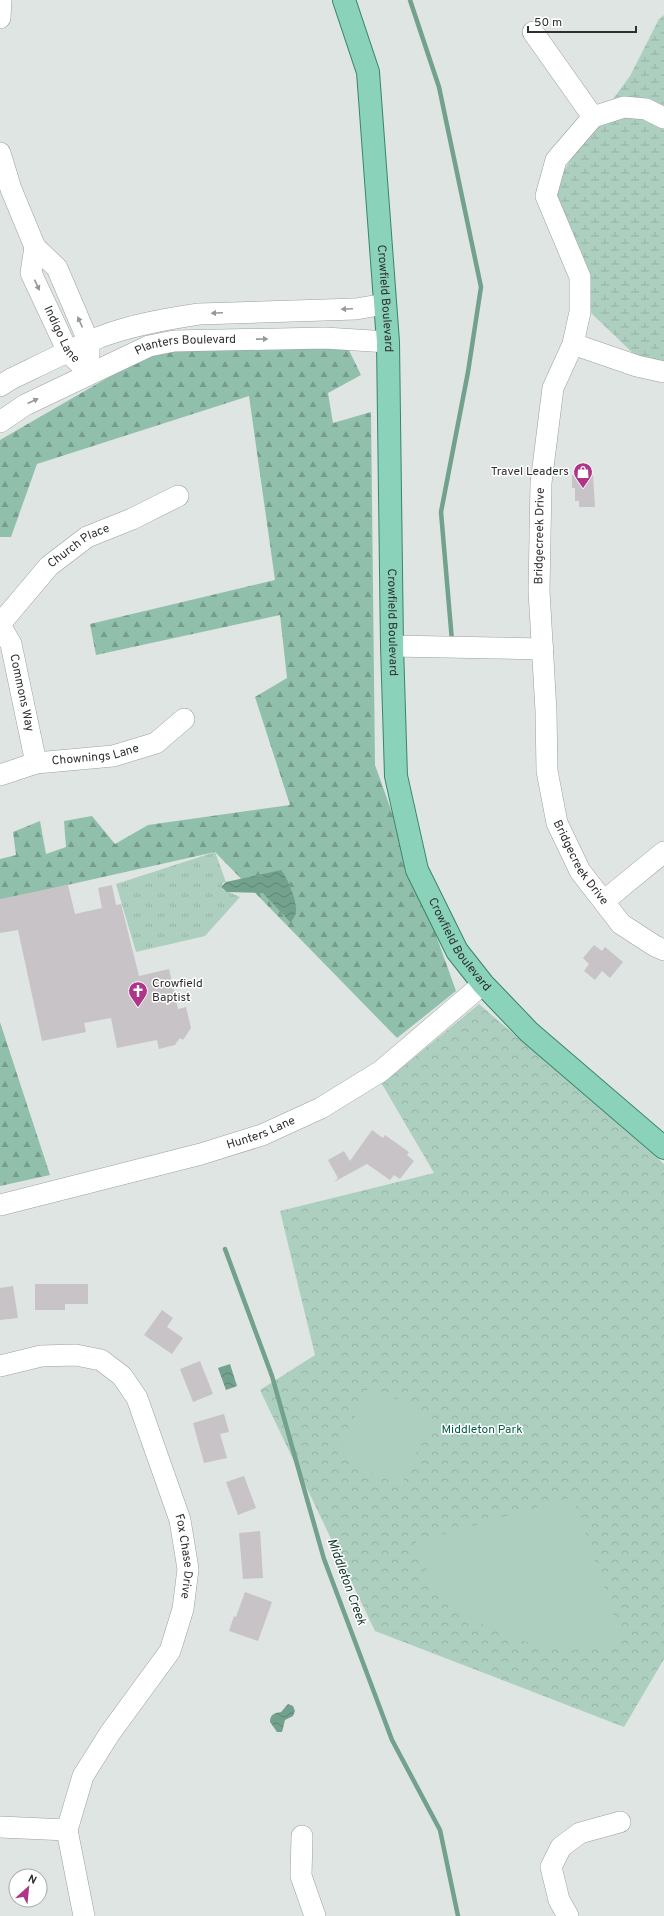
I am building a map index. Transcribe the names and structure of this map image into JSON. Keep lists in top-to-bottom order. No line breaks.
{"streets":{"main road":["Crowfield Boulevard"],"street":["Indigo Lane","Planters Boulevard","Bridgecreek Drive","Church Place","Commons Way","Chownings Lane","Hunters Lane","Fox Chase Drive"]},"crossings":[["Crowfield Boulevard","Planters Boulevard"],["Crowfield Boulevard","Hunters Lane"],["Indigo Lane","Planters Boulevard"],["Church Place","Commons Way"],["Commons Way","Chownings Lane"]],"water":["Middleton Creek"],"parks":["Middleton Park"],"places":{"shop":["Travel Leaders"],"church":["Crowfield Baptist"]},"scale_bar":"50 m","north":"top right"}
